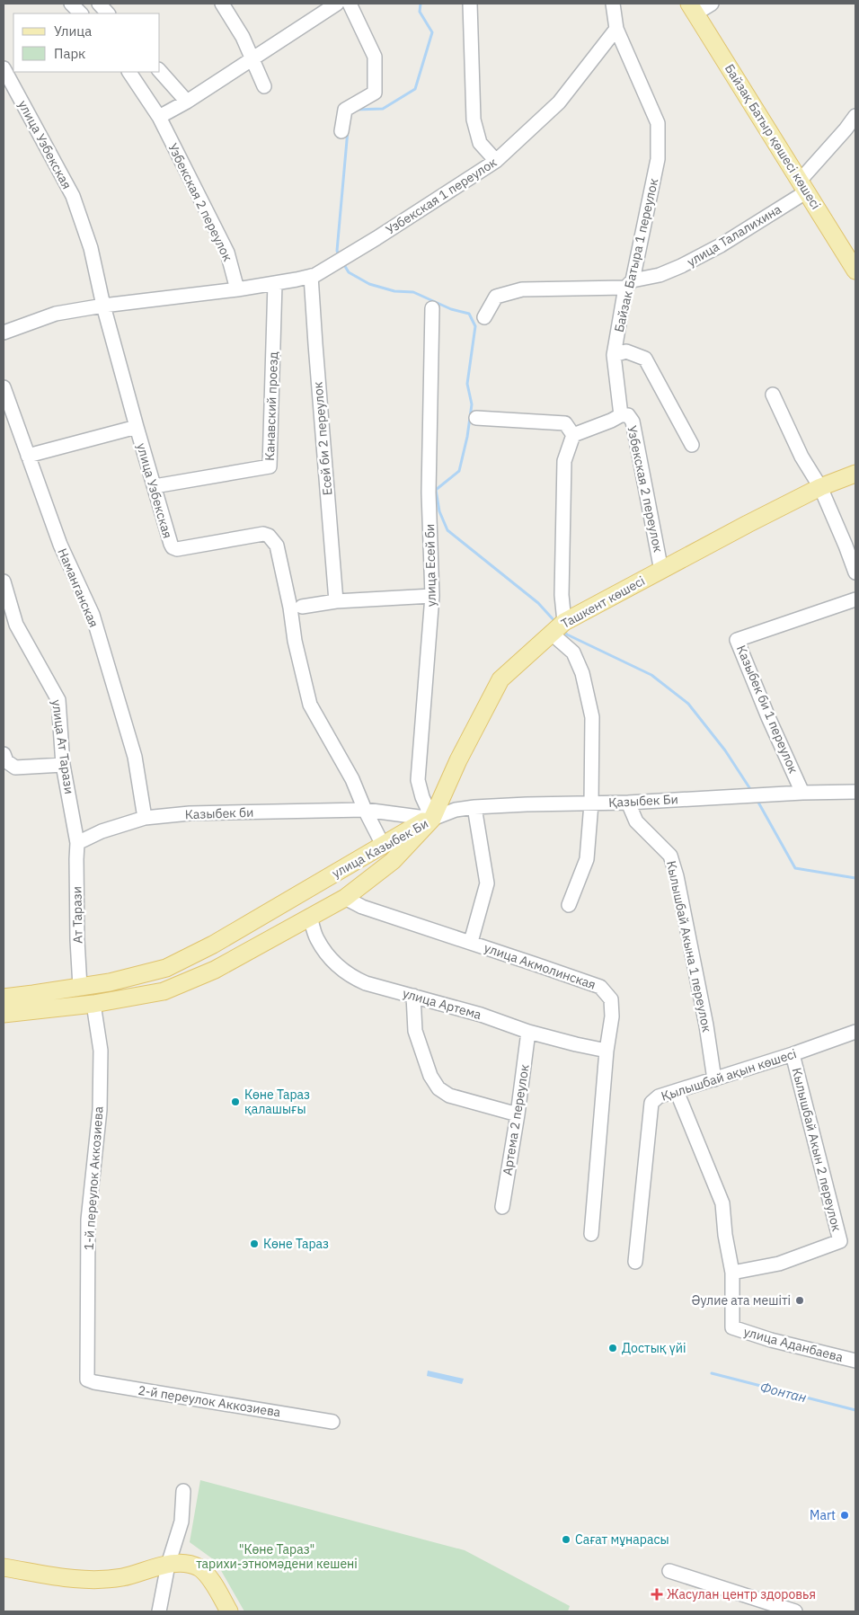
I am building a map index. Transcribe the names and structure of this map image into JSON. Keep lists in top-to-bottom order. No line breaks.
{"streets":{"main road":["Байзақ Батыр қөшесі көшесі","Ташкент көшесі","улица Казыбек Би"],"street":["улица Узбекская","Узбекская 1 переулок","Узбекская 2 переулок","улица Талалихина","Байзак Батыра 1 переулок","Канавский проезд","Есей би 2 переулок","улица Есей би","Наманганская","Казыбек би 1 переулок","улица Ат Тарази","Қазыбек Би","Казыбек би","Ат Тарази","Кылышбай Акына 1 переулок","улица Акмолинская","улица Артема","Қылышбай ақын көшесі","Артема 2 переулок","Кылышбай Акын 2 переулок","1-й переулок Аккозиева","улица Аданбаева","2-й переулок Аккозиева"]},"crossings":[["Байзақ Батыр қөшесі көшесі","улица Талалихина"],["улица Узбекская","Канавский проезд"],["улица Узбекская","Казыбек би"],["Узбекская 1 переулок","Байзак Батыра 1 переулок"],["Узбекская 1 переулок","Есей би 2 переулок"],["Узбекская 2 переулок","Байзак Батыра 1 переулок"],["Узбекская 2 переулок","Ташкент көшесі"],["улица Талалихина","Байзак Батыра 1 переулок"],["улица Есей би","Ташкент көшесі"],["улица Есей би","Қазыбек Би"],["улица Есей би","Казыбек би"],["улица Есей би","улица Казыбек Би"],["Наманганская","Казыбек би"],["Ташкент көшесі","Қазыбек Би"],["Ташкент көшесі","Казыбек би"],["Ташкент көшесі","улица Казыбек Би"],["Казыбек би 1 переулок","Қазыбек Би"],["улица Ат Тарази","Казыбек би"],["улица Ат Тарази","Ат Тарази"],["Қазыбек Би","Казыбек би"],["Қазыбек Би","улица Казыбек Би"],["Қазыбек Би","Кылышбай Акына 1 переулок"],["Казыбек би","улица Казыбек Би"],["Казыбек би","Ат Тарази"],["улица Казыбек Би","Ат Тарази"],["улица Казыбек Би","улица Акмолинская"],["улица Казыбек Би","улица Артема"],["улица Казыбек Би","1-й переулок Аккозиева"],["Кылышбай Акына 1 переулок","Қылышбай ақын көшесі"],["улица Акмолинская","улица Артема"],["улица Артема","Артема 2 переулок"],["Қылышбай ақын көшесі","Кылышбай Акын 2 переулок"],["Кылышбай Акын 2 переулок","улица Аданбаева"],["1-й переулок Аккозиева","2-й переулок Аккозиева"]],"water":["Фонтан"],"parks":["\"Көне Тараз\" тарихи-этномәдени кешені"],"places":{"other":["Көне Тараз қалашығы","Көне Тараз","Әулие ата мешіті","Достық үйі","Mart","Сағат мұнарасы"],"health":["Жасулан центр здоровья"]},"legend":["Улица","Парк"]}
